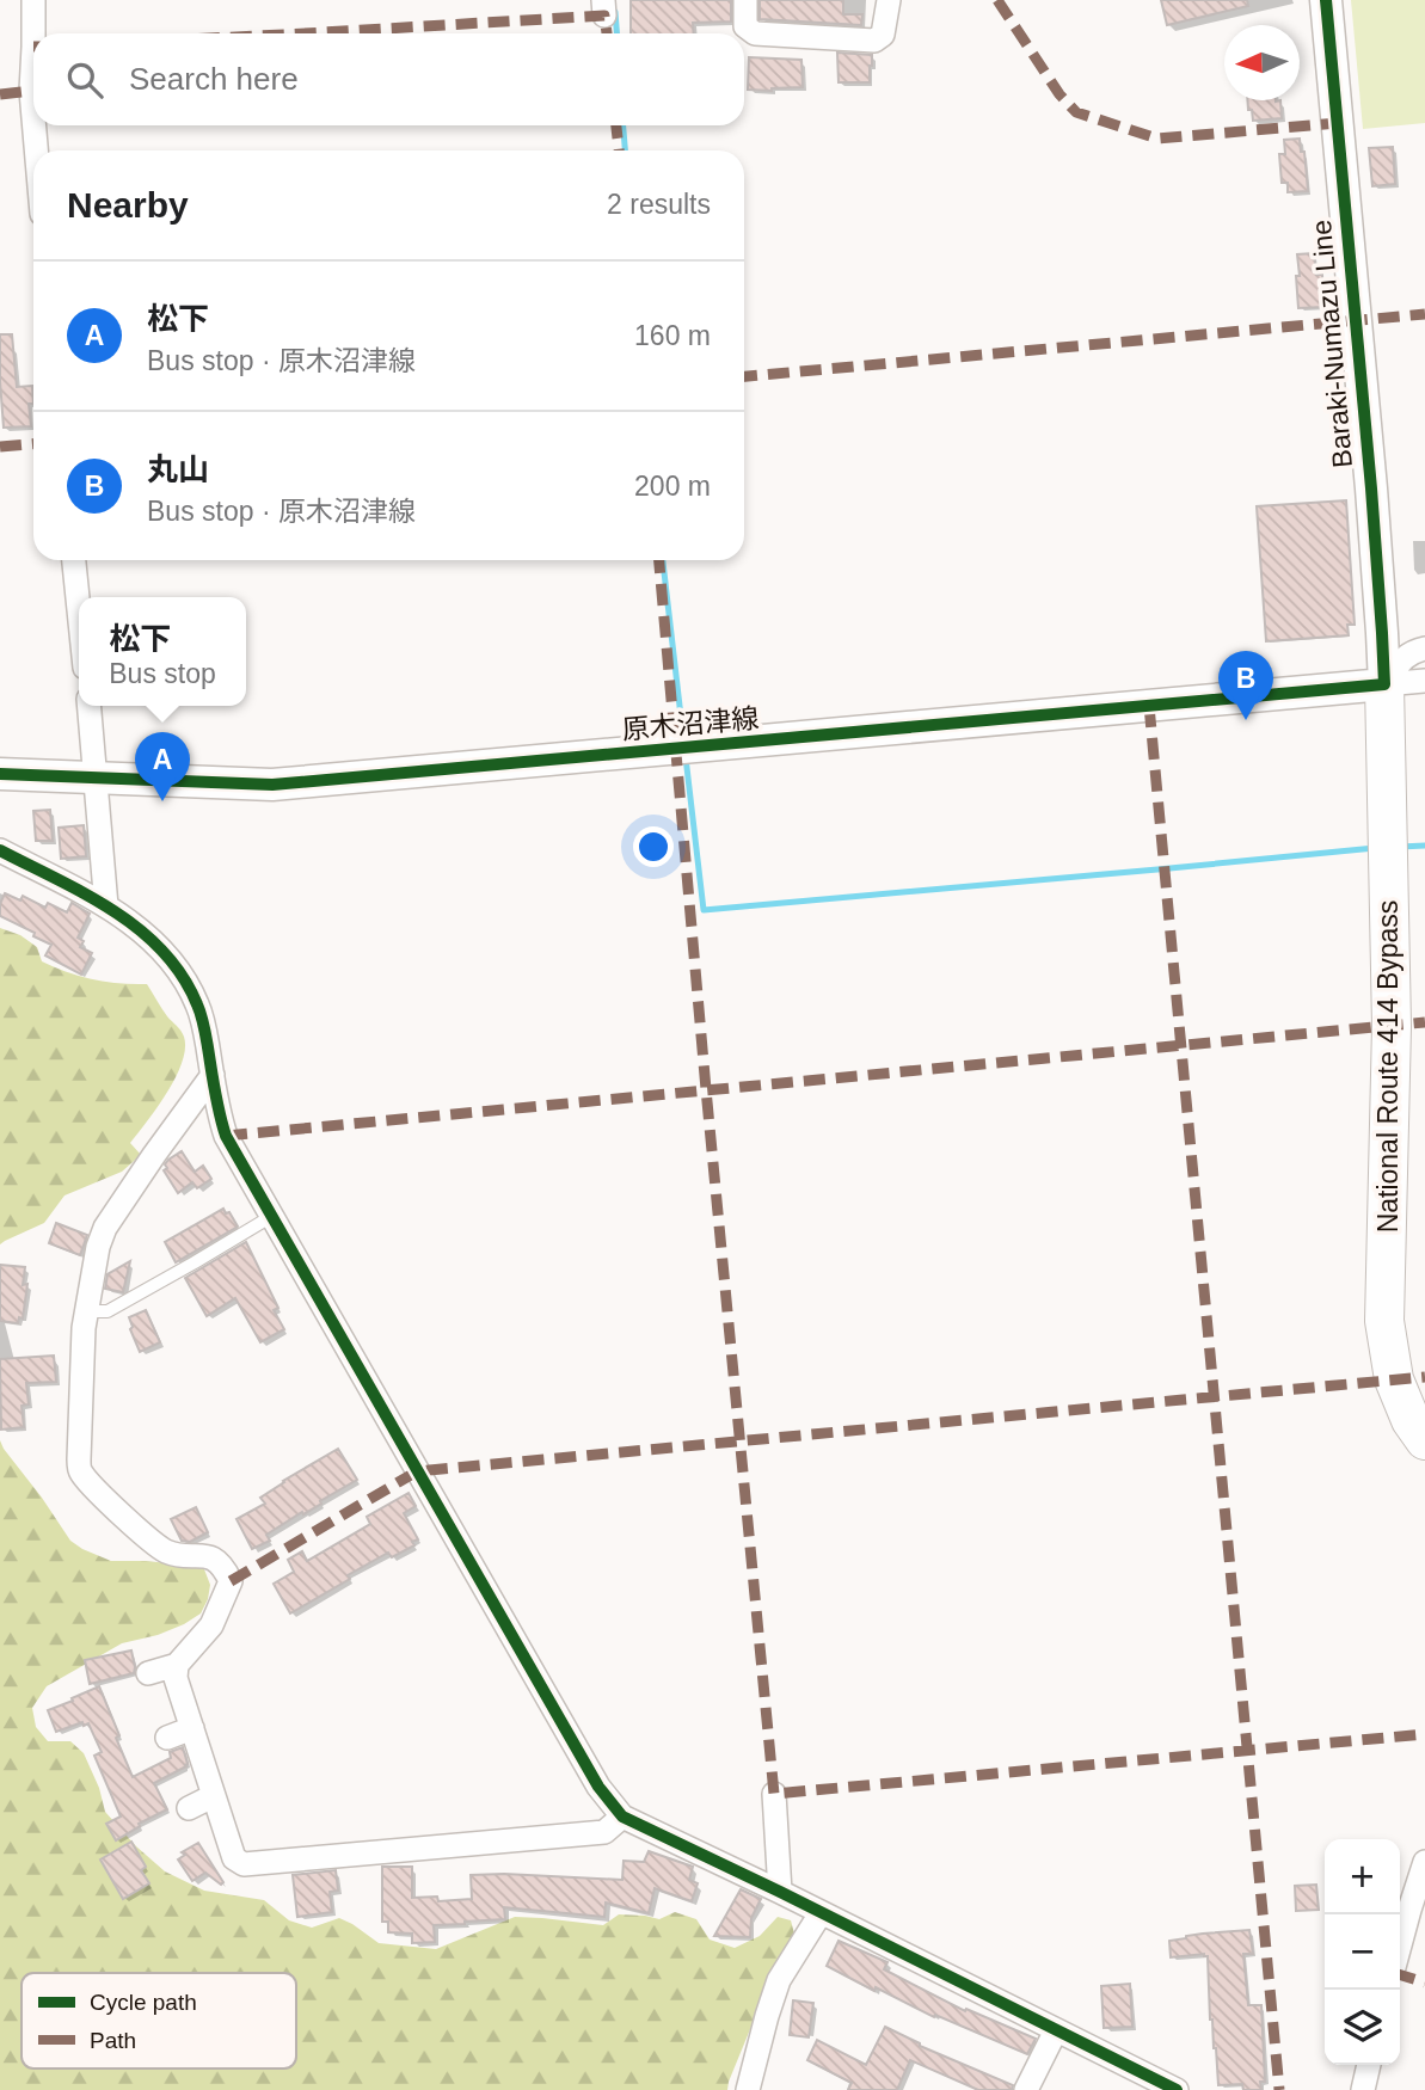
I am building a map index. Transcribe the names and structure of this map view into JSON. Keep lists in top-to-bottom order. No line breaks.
{"streets":{"highway":["National Route 414 Bypass"],"main road":["Baraki-Numazu Line","原木沼津線"]},"crossings":[["Baraki-Numazu Line","原木沼津線"],["Baraki-Numazu Line","National Route 414 Bypass"],["原木沼津線","National Route 414 Bypass"]],"legend":["Cycle path","Path"],"north":"left","page":{"search":"Search here","heading":["Nearby","2 results"],"list":[{"mark":"A","name":"松下","note":"Bus stop · 原木沼津線","value":"160 m"},{"mark":"B","name":"丸山","note":"Bus stop · 原木沼津線","value":"200 m"}],"popup":["松下","Bus stop"],"pins":["B","A"],"map_buttons":["+","−"]}}
